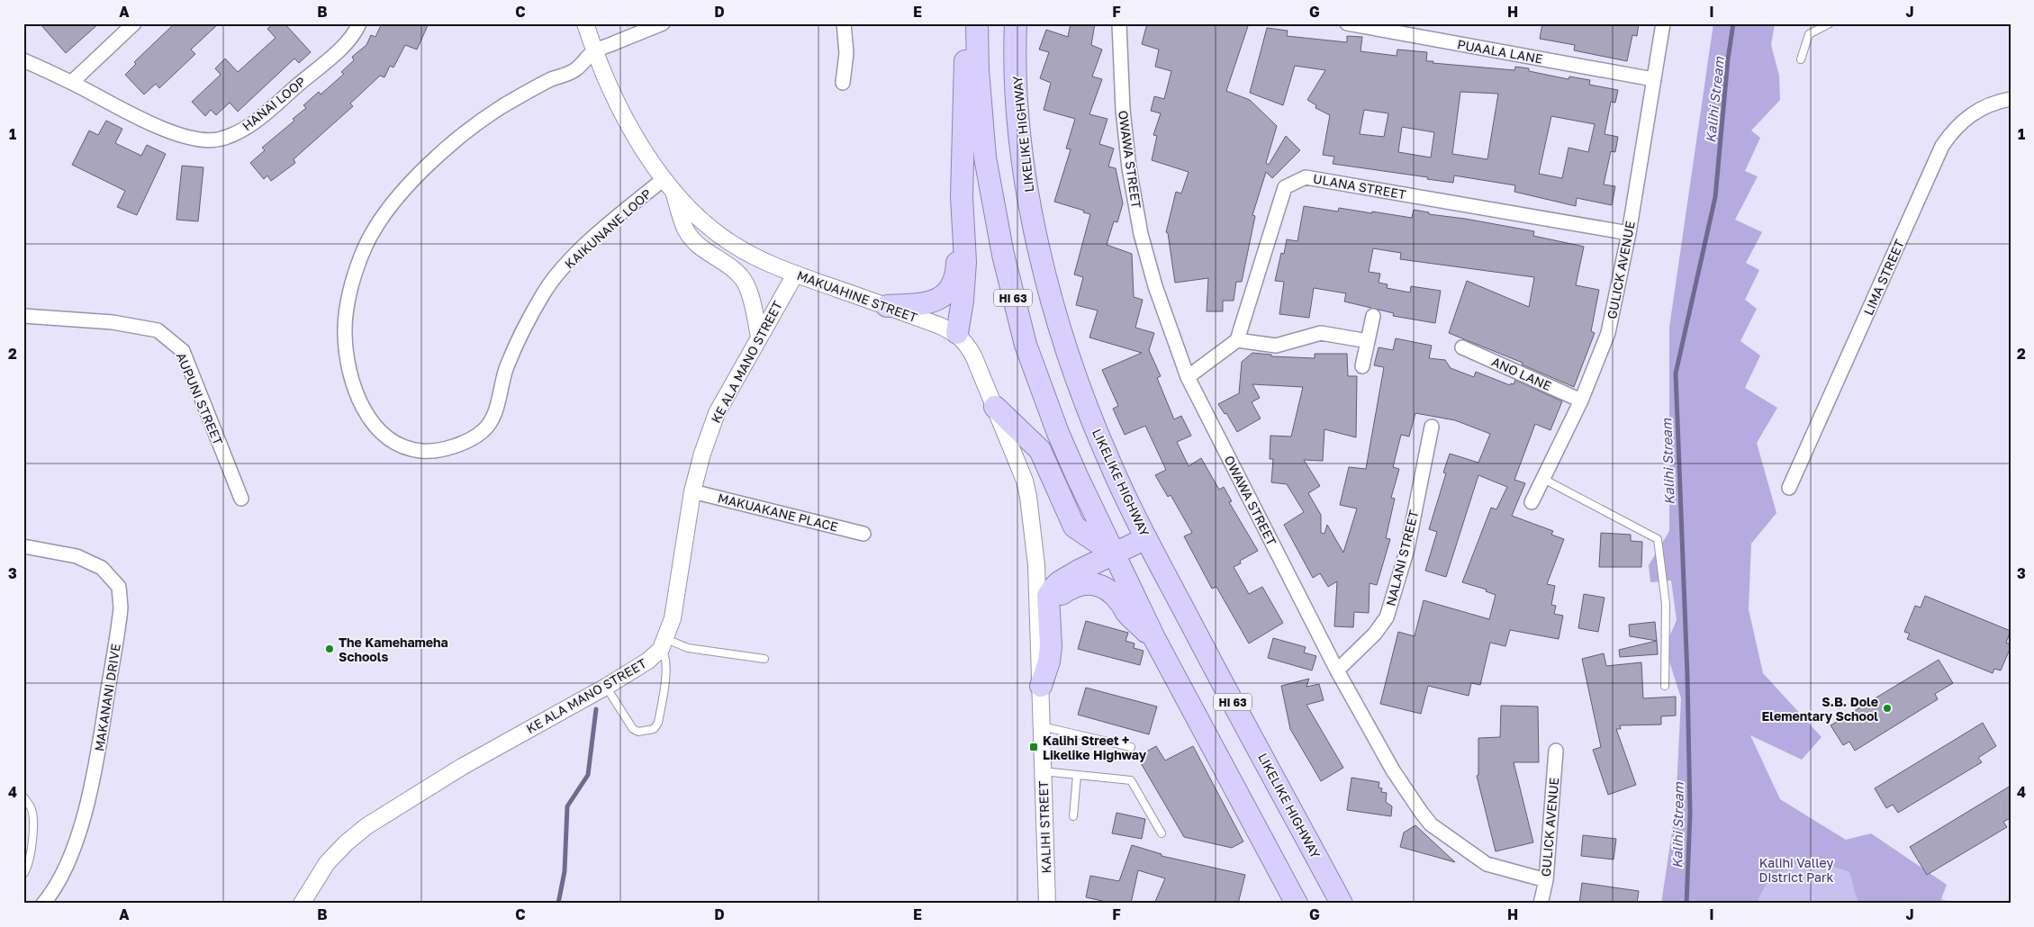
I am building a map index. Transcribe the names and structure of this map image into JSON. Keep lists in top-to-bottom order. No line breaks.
{"streets":{"highway":["LIKELIKE HIGHWAY","HI 63"],"street":["PUAALA LANE","HANAI LOOP","OWAWA STREET","ULANA STREET","KAIKUNANE LOOP","GULICK AVENUE","LIMA STREET","MAKUAHINE STREET","KE ALA MANO STREET","ANO LANE","AUPUNI STREET","MAKUAKANE PLACE","NALANI STREET","MAKANANI DRIVE","KALIHI STREET"]},"crossings":[["PUAALA LANE","GULICK AVENUE"],["OWAWA STREET","GULICK AVENUE"],["OWAWA STREET","NALANI STREET"],["ULANA STREET","GULICK AVENUE"],["KAIKUNANE LOOP","MAKUAHINE STREET"],["GULICK AVENUE","ANO LANE"],["MAKUAHINE STREET","KE ALA MANO STREET"],["KE ALA MANO STREET","MAKUAKANE PLACE"]],"water":["Kalihi Stream"],"parks":["Kalihi Valley District Park"],"places":{"other":["The Kamehameha Schools","S.B. Dole Elementary School"],"transit":["Kalihi Street + Likelike Highway"]},"grid":{"columns":["A","B","C","D","E","F","G","H","I","J"],"rows":["1","2","3","4"]}}
